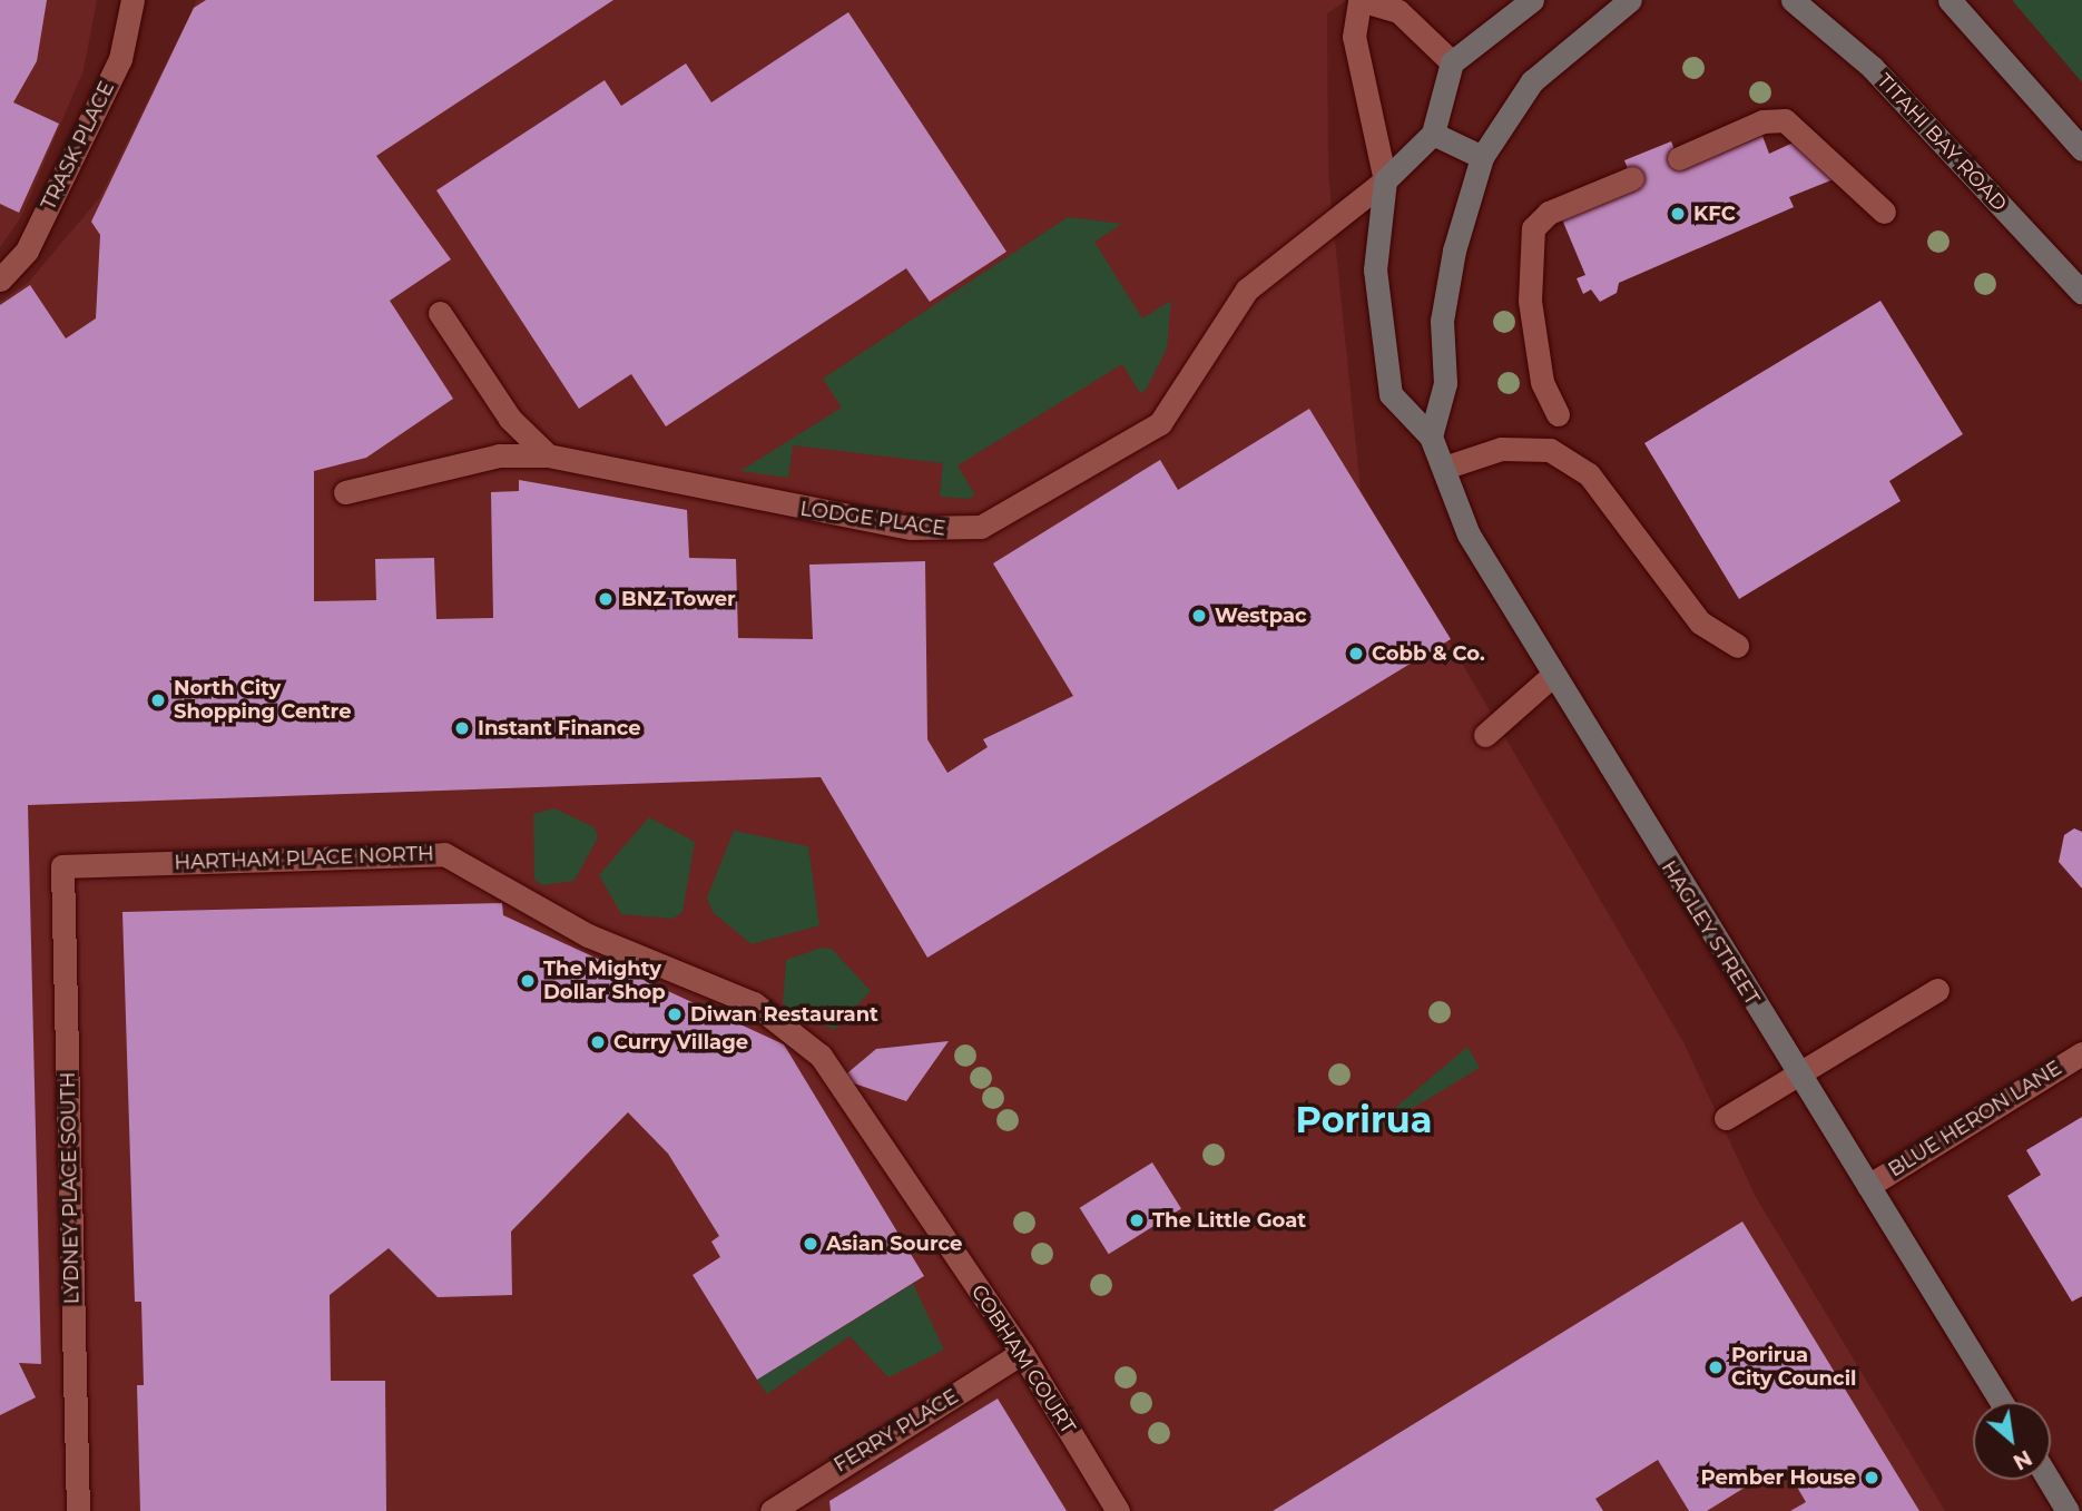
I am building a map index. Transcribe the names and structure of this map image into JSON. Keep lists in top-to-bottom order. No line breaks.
{"streets":{"street":["TITAHI BAY ROAD","TRASK PLACE","LODGE PLACE","HARTHAM PLACE NORTH","HAGLEY STREET","BLUE HERON LANE","LYDNEY PLACE SOUTH","COBHAM COURT","FERRY PLACE"]},"crossings":[["LODGE PLACE","HAGLEY STREET"],["HARTHAM PLACE NORTH","LYDNEY PLACE SOUTH"],["HARTHAM PLACE NORTH","COBHAM COURT"],["HAGLEY STREET","BLUE HERON LANE"],["COBHAM COURT","FERRY PLACE"]],"districts":["Porirua"],"places":["KFC","BNZ Tower","Westpac","Cobb & Co.","North City Shopping Centre","Instant Finance","The Mighty Dollar Shop","Diwan Restaurant","Curry Village","The Little Goat","Asian Source","Porirua City Council","Pember House"],"north":"bottom right"}
